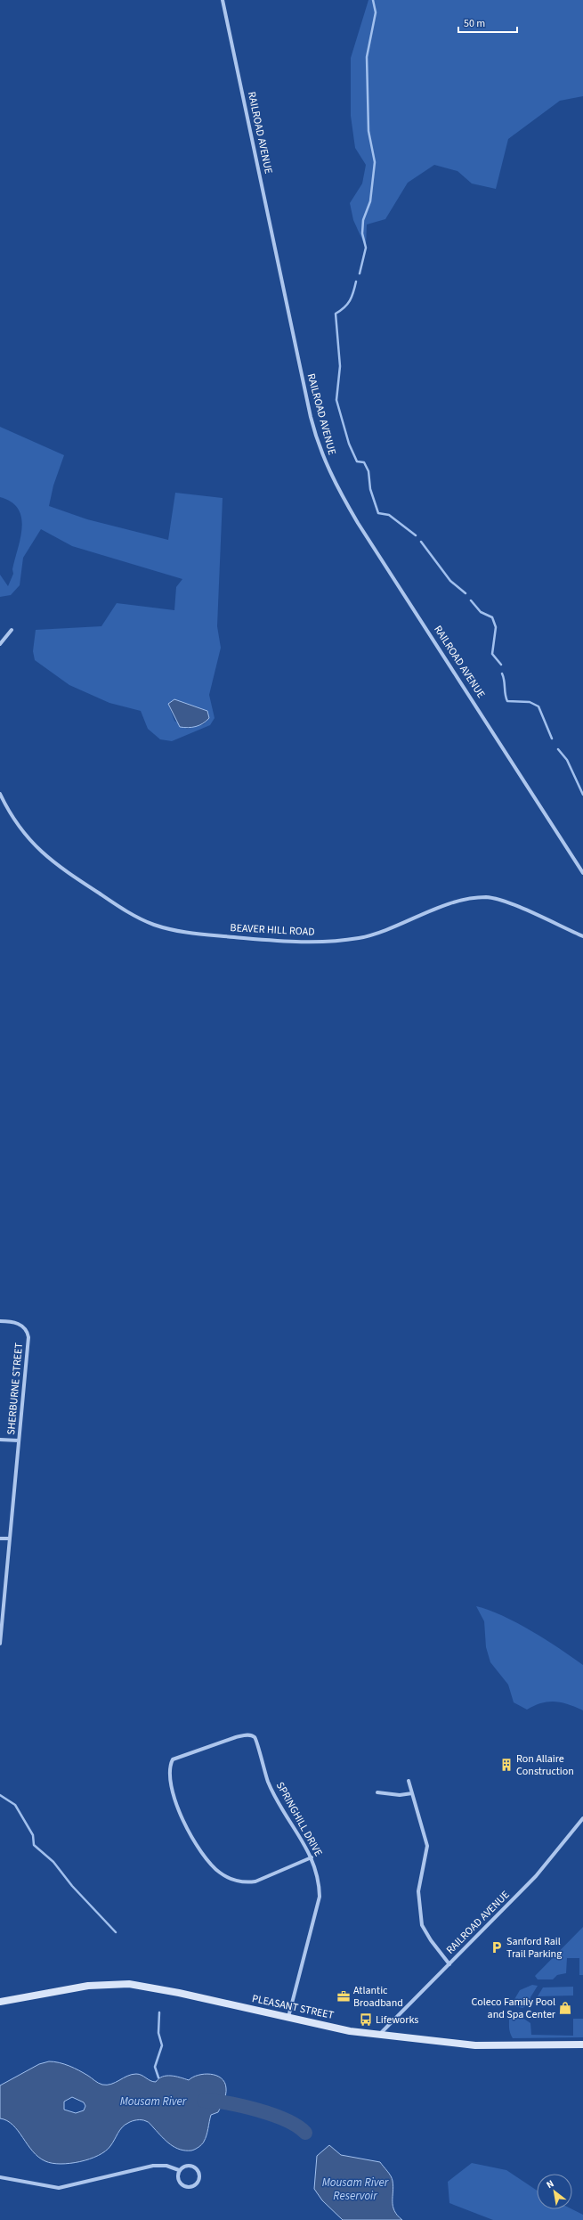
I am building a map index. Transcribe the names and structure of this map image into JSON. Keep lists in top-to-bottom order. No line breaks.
{"streets":{"main road":["PLEASANT STREET"],"street":["RAILROAD AVENUE","BEAVER HILL ROAD","SHERBURNE STREET","SPRINGHILL DRIVE"]},"crossings":[["RAILROAD AVENUE","PLEASANT STREET"],["SPRINGHILL DRIVE","PLEASANT STREET"]],"water":["Mousam River","Mousam River Reservoir"],"places":{"building":["Ron Allaire Construction"],"parking":["Sanford Rail Trail Parking"],"office":["Atlantic Broadband"],"shop":["Coleco Family Pool and Spa Center"],"bus stop":["Lifeworks"]},"scale_bar":"50 m","north":"top left"}
